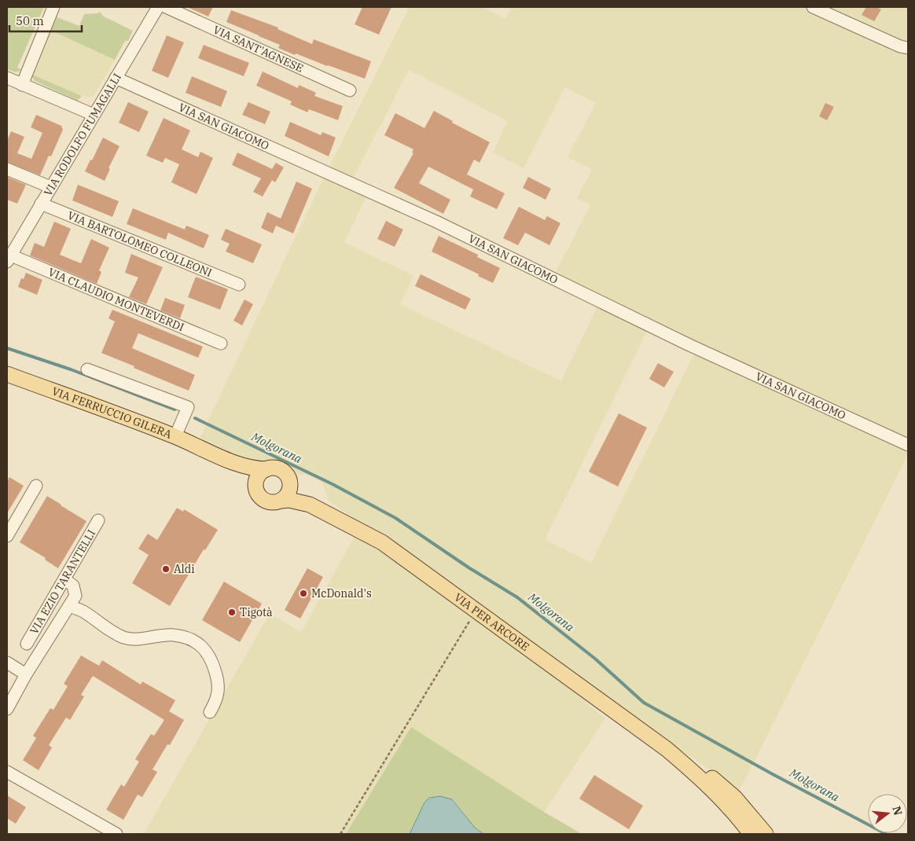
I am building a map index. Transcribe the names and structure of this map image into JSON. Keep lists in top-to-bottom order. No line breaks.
{"streets":{"main road":["VIA FERRUCCIO GILERA","VIA PER ARCORE"],"street":["VIA SANT'AGNESE","VIA SAN GIACOMO","VIA RODOLFO FUMAGALLI","VIA BARTOLOMEO COLLEONI","VIA CLAUDIO MONTEVERDI","VIA EZIO TARANTELLI"]},"crossings":[["VIA SAN GIACOMO","VIA RODOLFO FUMAGALLI"],["VIA RODOLFO FUMAGALLI","VIA BARTOLOMEO COLLEONI"],["VIA RODOLFO FUMAGALLI","VIA CLAUDIO MONTEVERDI"],["VIA FERRUCCIO GILERA","VIA PER ARCORE"]],"water":["Molgorana"],"places":["Aldi","McDonald's","Tigotà"],"scale_bar":"50 m","north":"right"}
